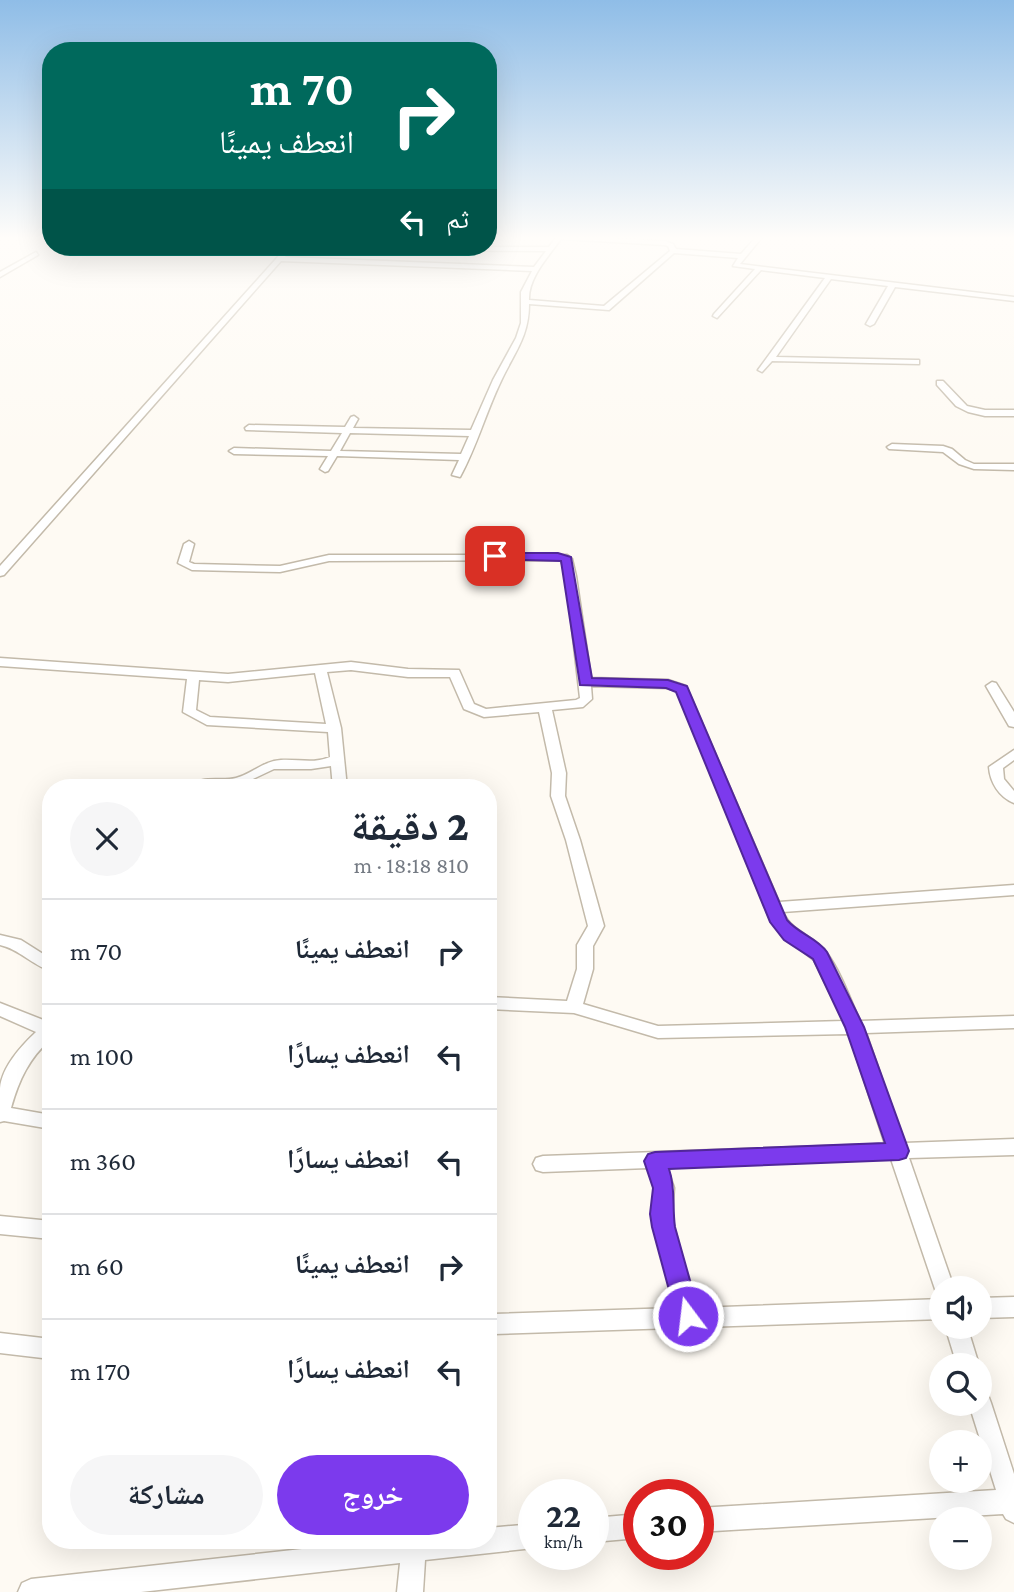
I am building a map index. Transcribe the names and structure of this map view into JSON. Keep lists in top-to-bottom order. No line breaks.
{"page":{"turn":["70 m","انعطف يمينًا"],"then":"ثم","heading":["2 دقيقة","810 m · 18:18"],"list":[{"name":"انعطف يمينًا","value":"70 m"},{"name":"انعطف يسارًا","value":"100 m"},{"name":"انعطف يسارًا","value":"360 m"},{"name":"انعطف يمينًا","value":"60 m"},{"name":"انعطف يسارًا","value":"170 m"}],"map_buttons":["+","−"],"buttons":["خروج","مشاركة"],"speed":"22 km/h","limit":"30"}}
